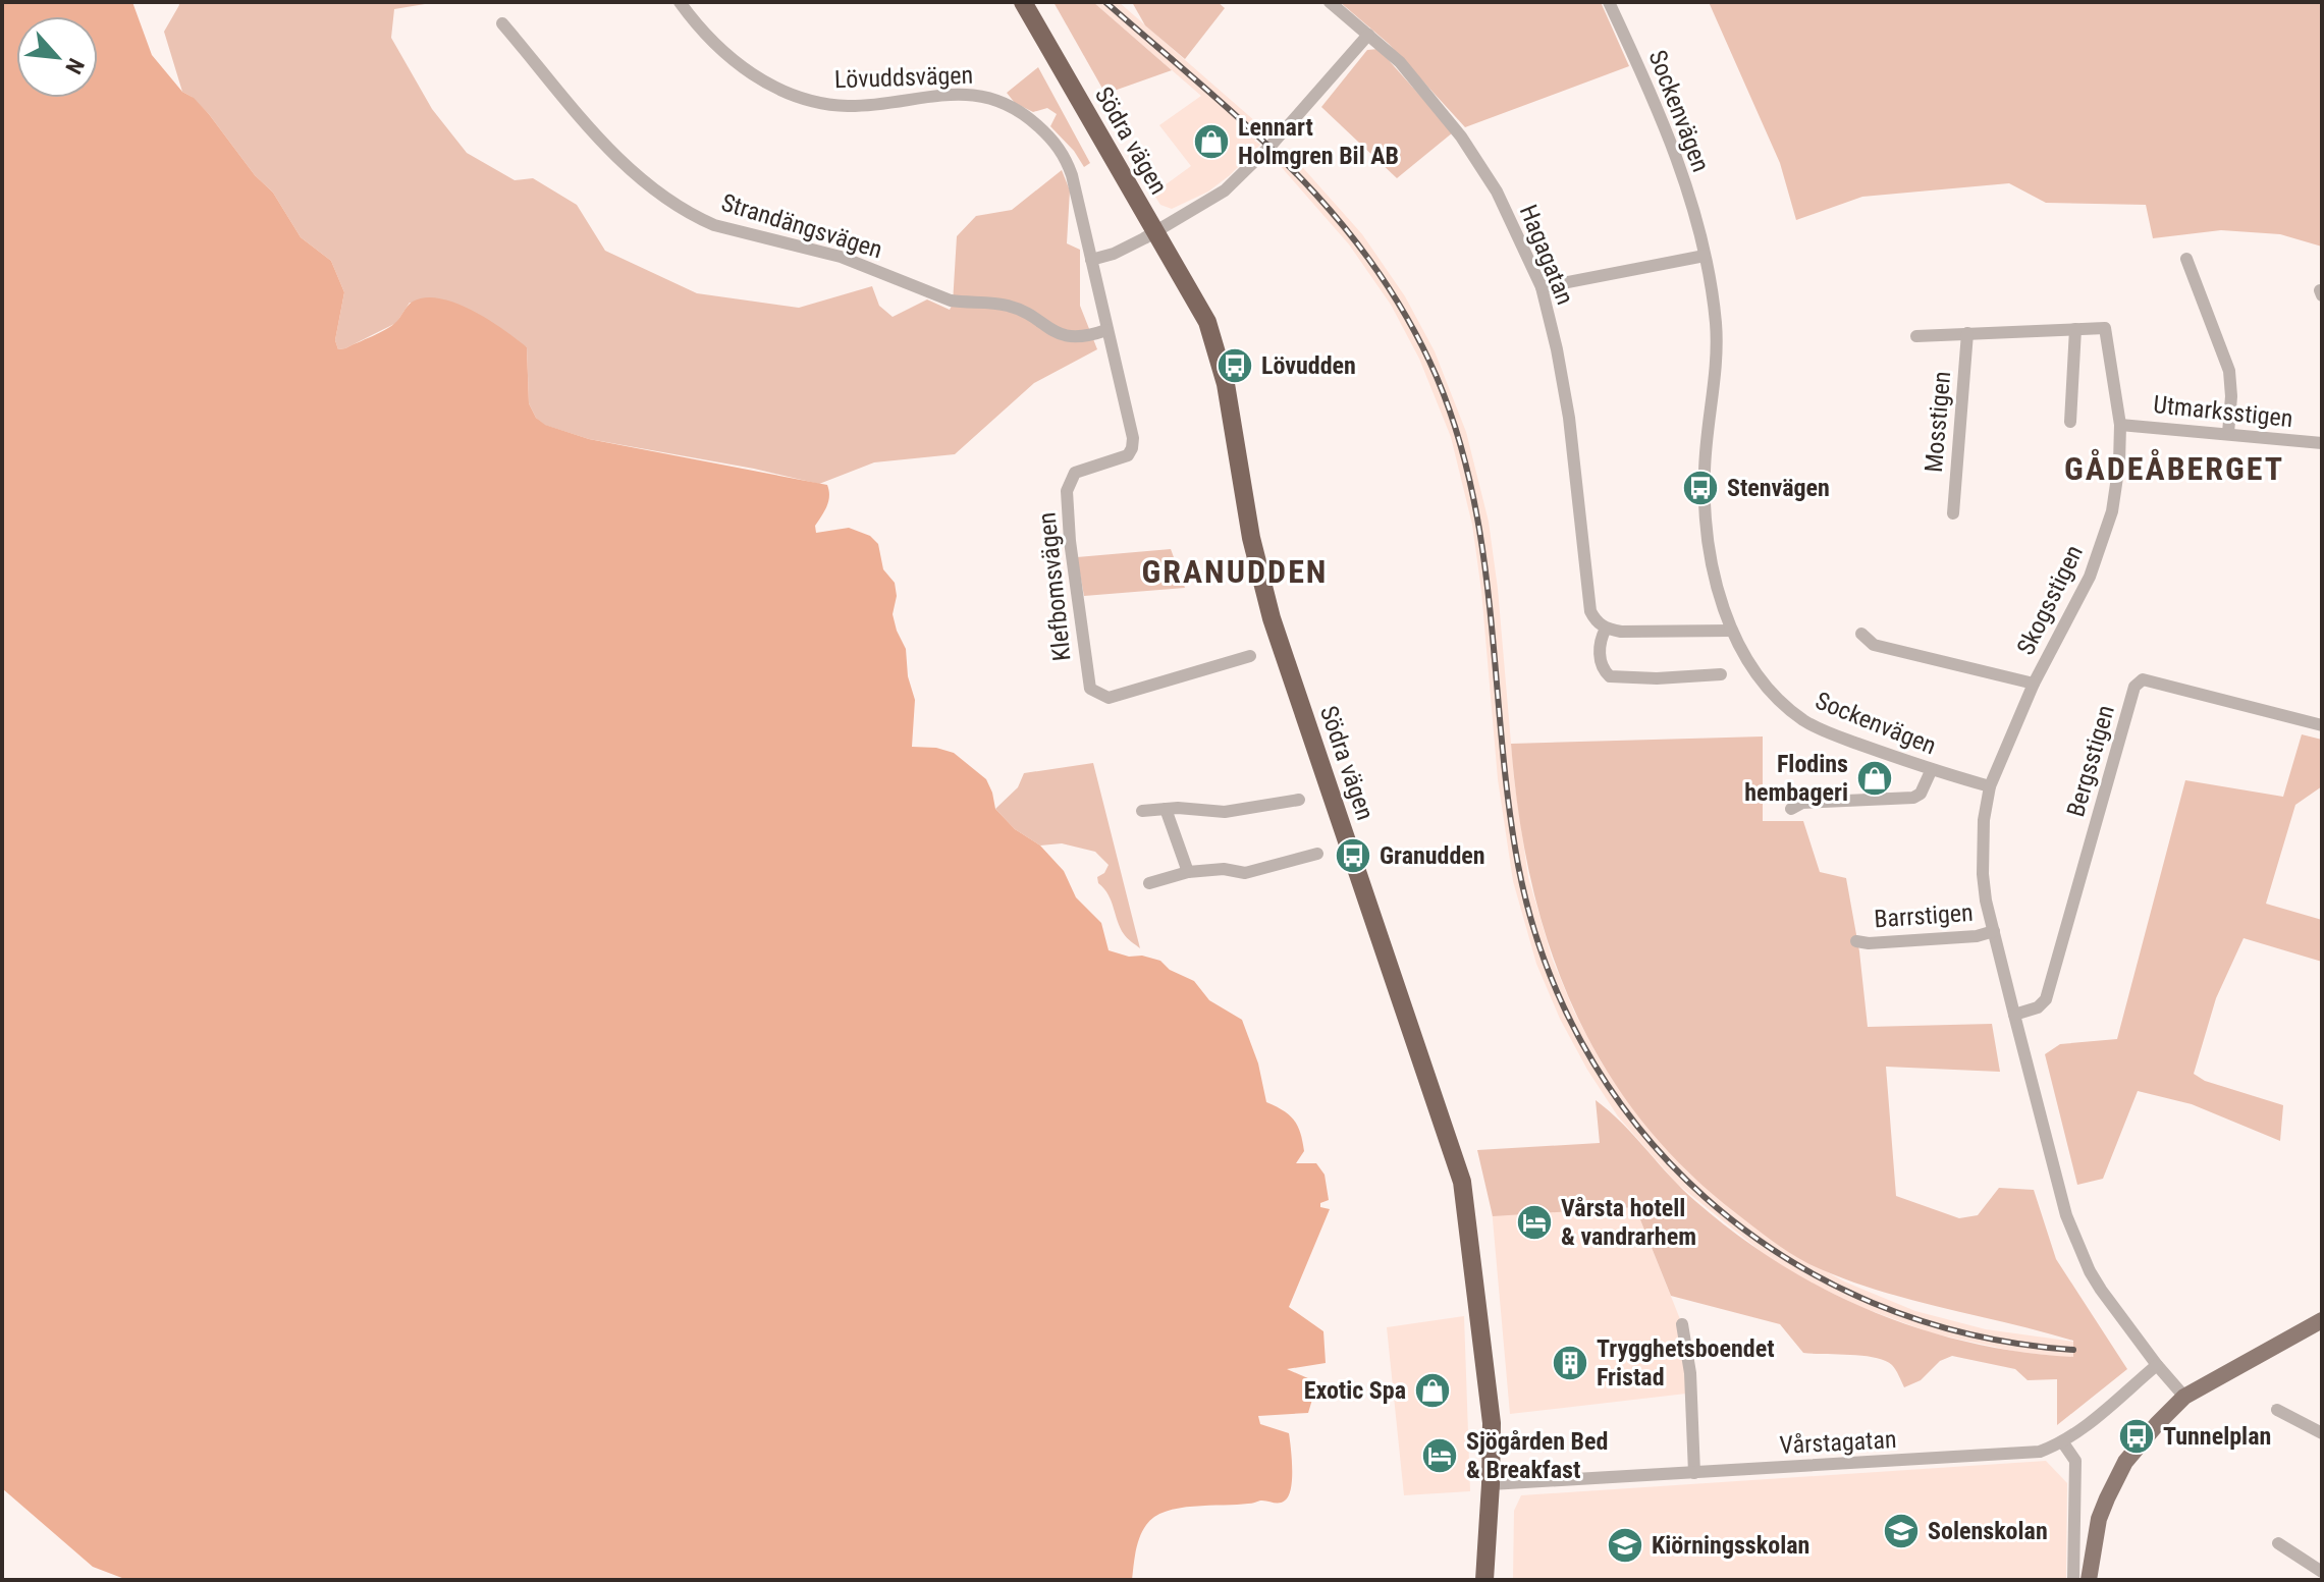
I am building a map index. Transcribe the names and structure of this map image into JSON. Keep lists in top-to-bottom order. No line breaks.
{"streets":{"highway":["Södra vägen"],"street":["Lövuddsvägen","Sockenvägen","Strandängsvägen","Hagagatan","Utmarksstigen","Mosstigen","Klefbomsvägen","Skogsstigen","Bergsstigen","Barrstigen","Vårstagatan"]},"crossings":[["Lövuddsvägen","Klefbomsvägen"],["Sockenvägen","Skogsstigen"],["Södra vägen","Vårstagatan"],["Strandängsvägen","Klefbomsvägen"],["Utmarksstigen","Mosstigen"],["Utmarksstigen","Skogsstigen"],["Mosstigen","Skogsstigen"]],"districts":["GÅDEÅBERGET","GRANUDDEN"],"places":{"shop":["Lennart Holmgren Bil AB","Flodins hembageri","Exotic Spa"],"bus stop":["Lövudden","Stenvägen","Granudden","Tunnelplan"],"hotel":["Vårsta hotell & vandrarhem","Sjögården Bed & Breakfast"],"building":["Trygghetsboendet Fristad"],"school or university":["Solenskolan","Kiörningsskolan"]},"north":"bottom right"}
